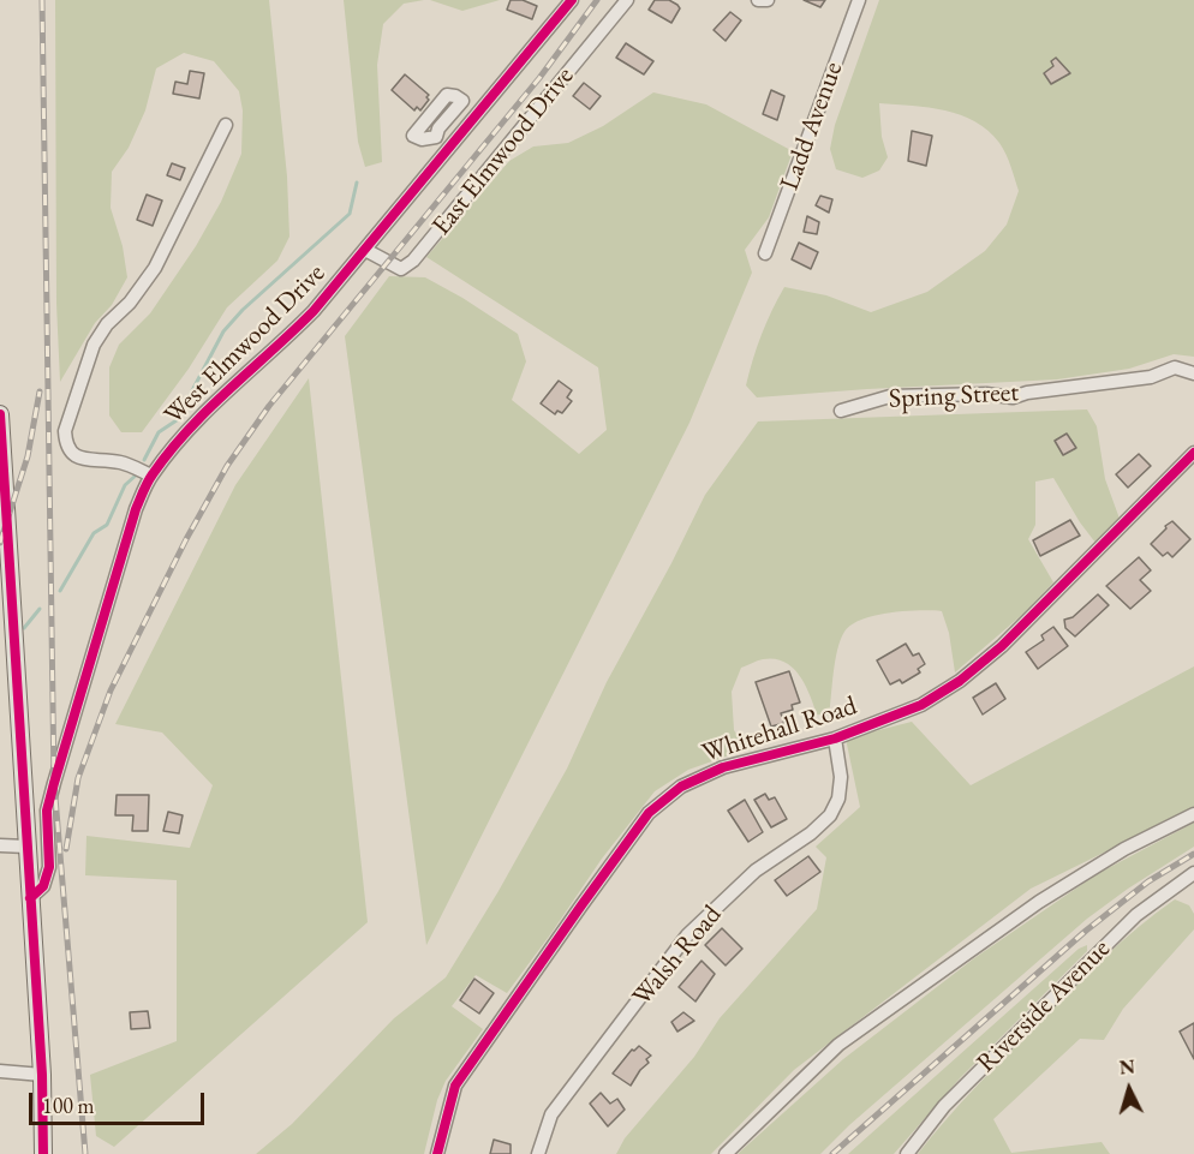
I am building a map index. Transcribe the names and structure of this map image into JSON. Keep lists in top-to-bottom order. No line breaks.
{"streets":{"street":["Ladd Avenue","East Elmwood Drive","West Elmwood Drive","Spring Street","Whitehall Road","Walsh Road","Riverside Avenue"]},"crossings":[["East Elmwood Drive","West Elmwood Drive"],["Whitehall Road","Walsh Road"]],"scale_bar":"100 m","north":"top"}
